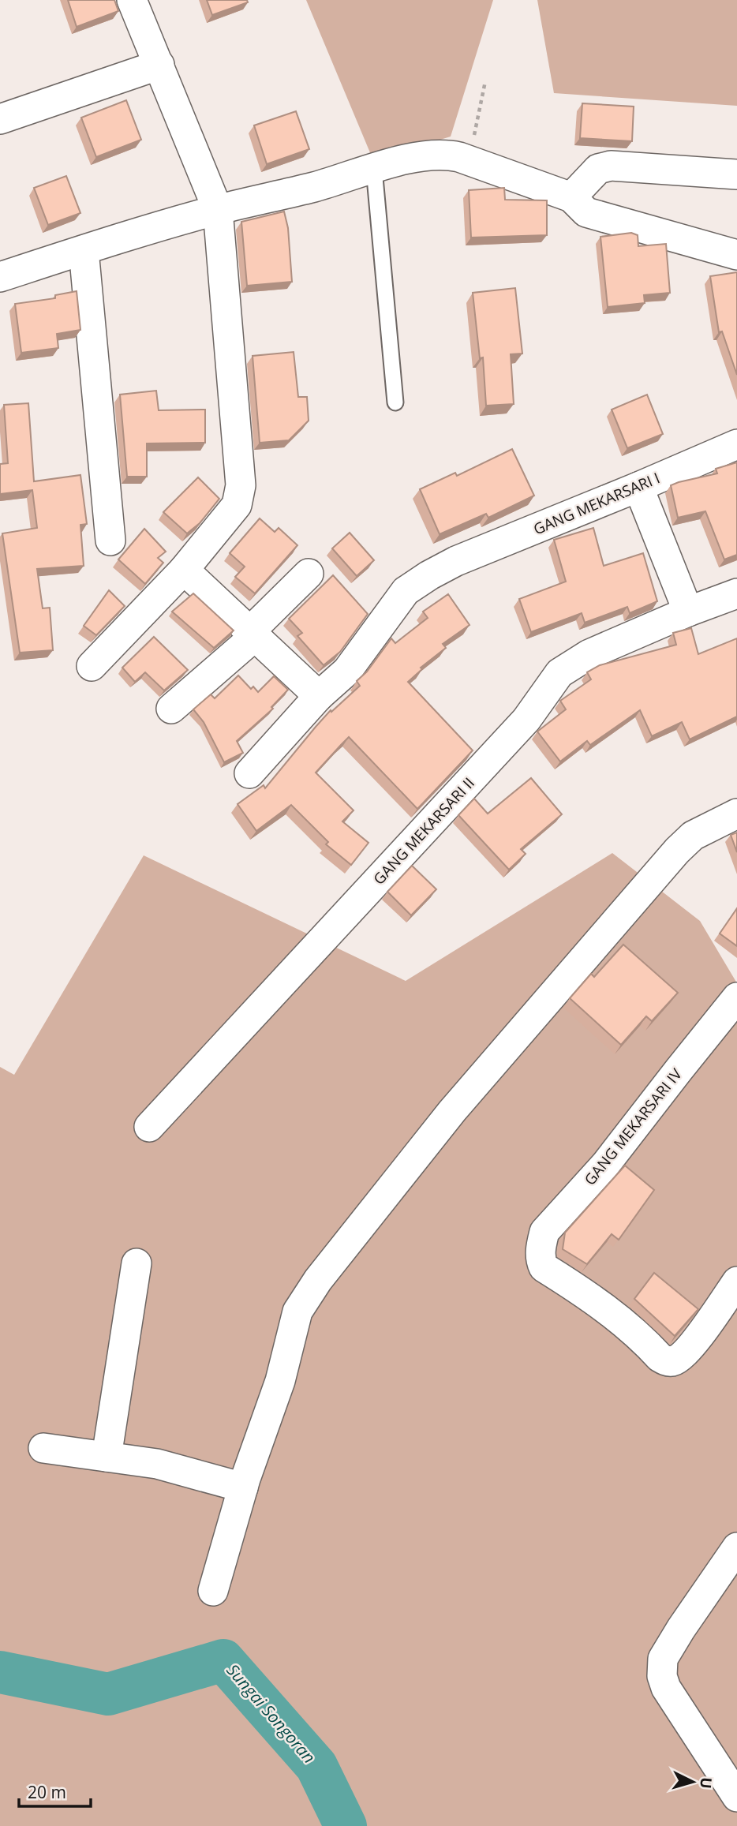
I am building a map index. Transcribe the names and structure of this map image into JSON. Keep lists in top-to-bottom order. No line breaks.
{"streets":{"street":["GANG MEKARSARI I","GANG MEKARSARI II","GANG MEKARSARI IV"]},"water":["Sungai Songoran"],"scale_bar":"20 m","north":"right"}
